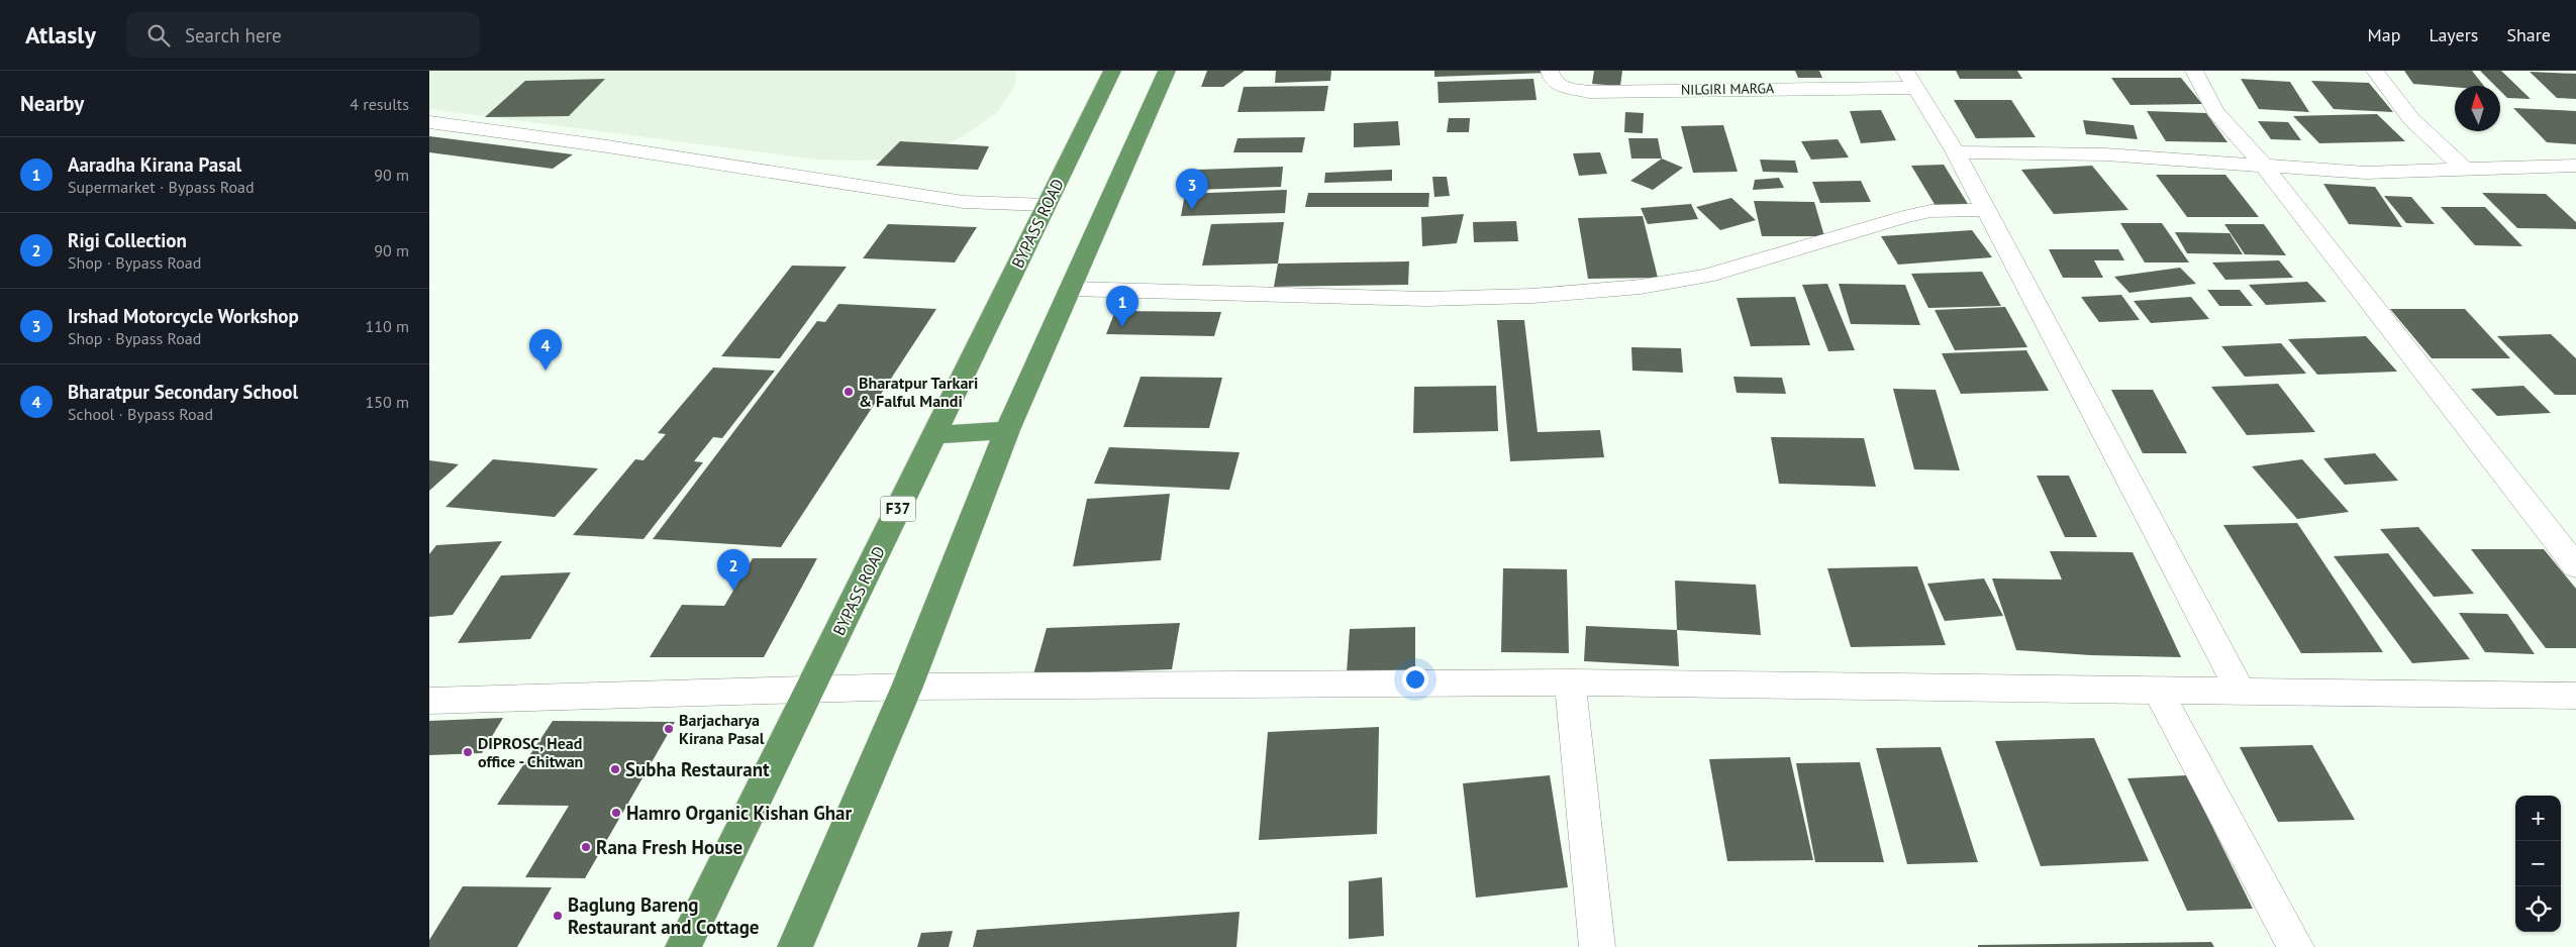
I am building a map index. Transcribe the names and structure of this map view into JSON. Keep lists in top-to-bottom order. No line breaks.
{"streets":{"highway":["BYPASS ROAD","F37"],"street":["NILGIRI MARGA"]},"places":["Bharatpur Tarkari & Falful Mandi","Barjacharya Kirana Pasal","DIPROSC, Head office - Chitwan","Subha Restaurant","Hamro Organic Kishan Ghar","Rana Fresh House","Baglung Bareng Restaurant and Cottage"],"north":"top","page":{"header":"Atlasly","search":"Search here","nav":["Map","Layers","Share"],"heading":["Nearby","4 results"],"list":[{"mark":"1","name":"Aaradha Kirana Pasal","note":"Supermarket · Bypass Road","value":"90 m"},{"mark":"2","name":"Rigi Collection","note":"Shop · Bypass Road","value":"90 m"},{"mark":"3","name":"Irshad Motorcycle Workshop","note":"Shop · Bypass Road","value":"110 m"},{"mark":"4","name":"Bharatpur Secondary School","note":"School · Bypass Road","value":"150 m"}],"pins":["3","1","4","2"],"map_buttons":["+","−"]}}
